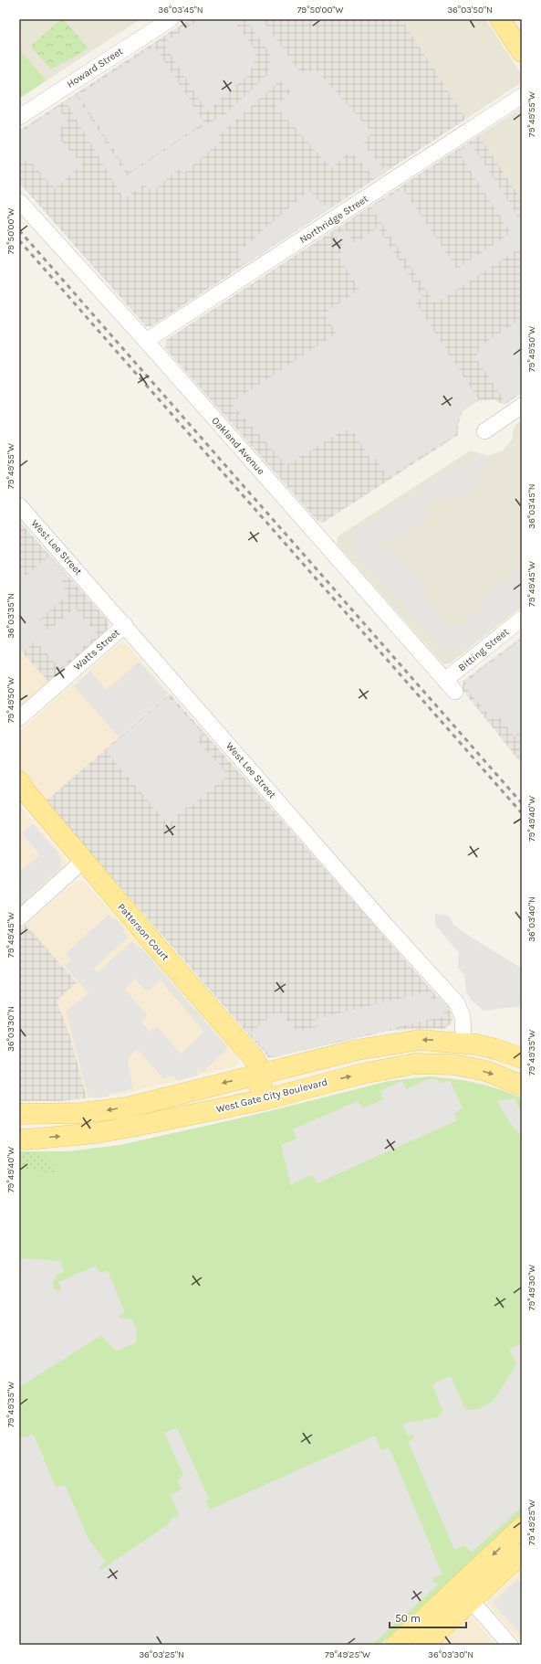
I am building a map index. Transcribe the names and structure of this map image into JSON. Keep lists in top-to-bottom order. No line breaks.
{"streets":{"main road":["Patterson Court","West Gate City Boulevard"],"street":["Howard Street","Northridge Street","Oakland Avenue","West Lee Street","Watts Street","Bitting Street"]},"crossings":[["Northridge Street","Oakland Avenue"],["Oakland Avenue","Bitting Street"],["West Lee Street","Watts Street"]],"scale_bar":"50 m","coordinates":["36°03'45\"N","79°50'00\"W","36°03'50\"N","79°49'55\"W","79°49'50\"W","79°49'45\"W","36°03'35\"N","79°49'40\"W","36°03'40\"N","36°03'30\"N","79°49'35\"W","79°49'30\"W","79°49'25\"W","36°03'25\"N"]}
